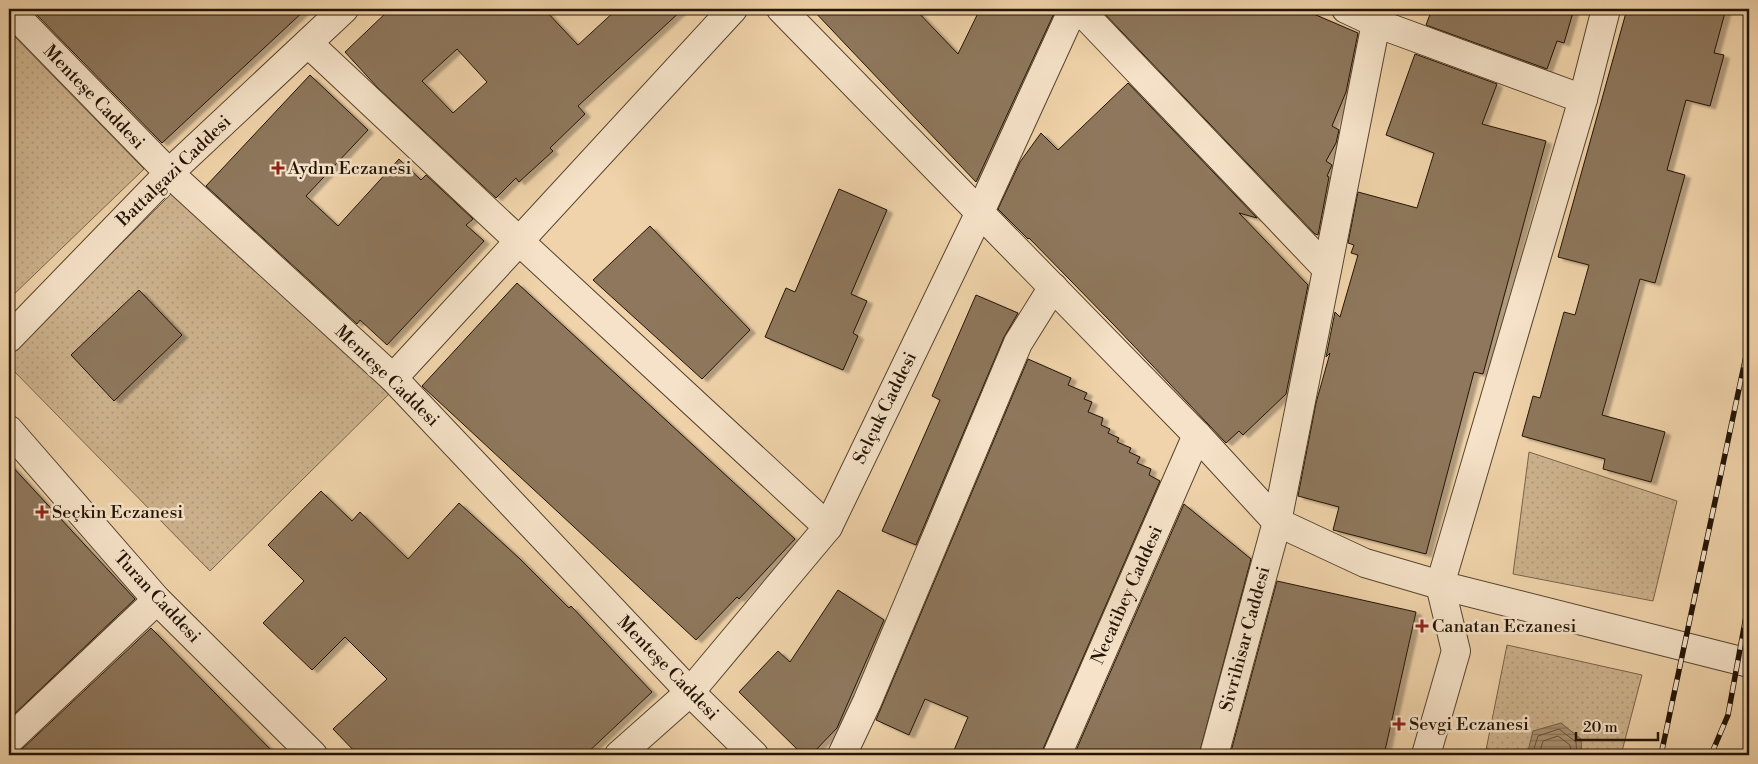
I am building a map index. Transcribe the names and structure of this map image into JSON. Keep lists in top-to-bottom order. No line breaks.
{"streets":{"street":["Menteşe Caddesi","Battalgazi Caddesi","Selçuk Caddesi","Necatibey Caddesi","Turan Caddesi","Sivrihisar Caddesi"]},"crossings":[["Menteşe Caddesi","Battalgazi Caddesi"],["Menteşe Caddesi","Selçuk Caddesi"]],"places":{"health":["Aydın Eczanesi","Seçkin Eczanesi","Canatan Eczanesi","Sevgi Eczanesi"]},"scale_bar":"20 m"}
